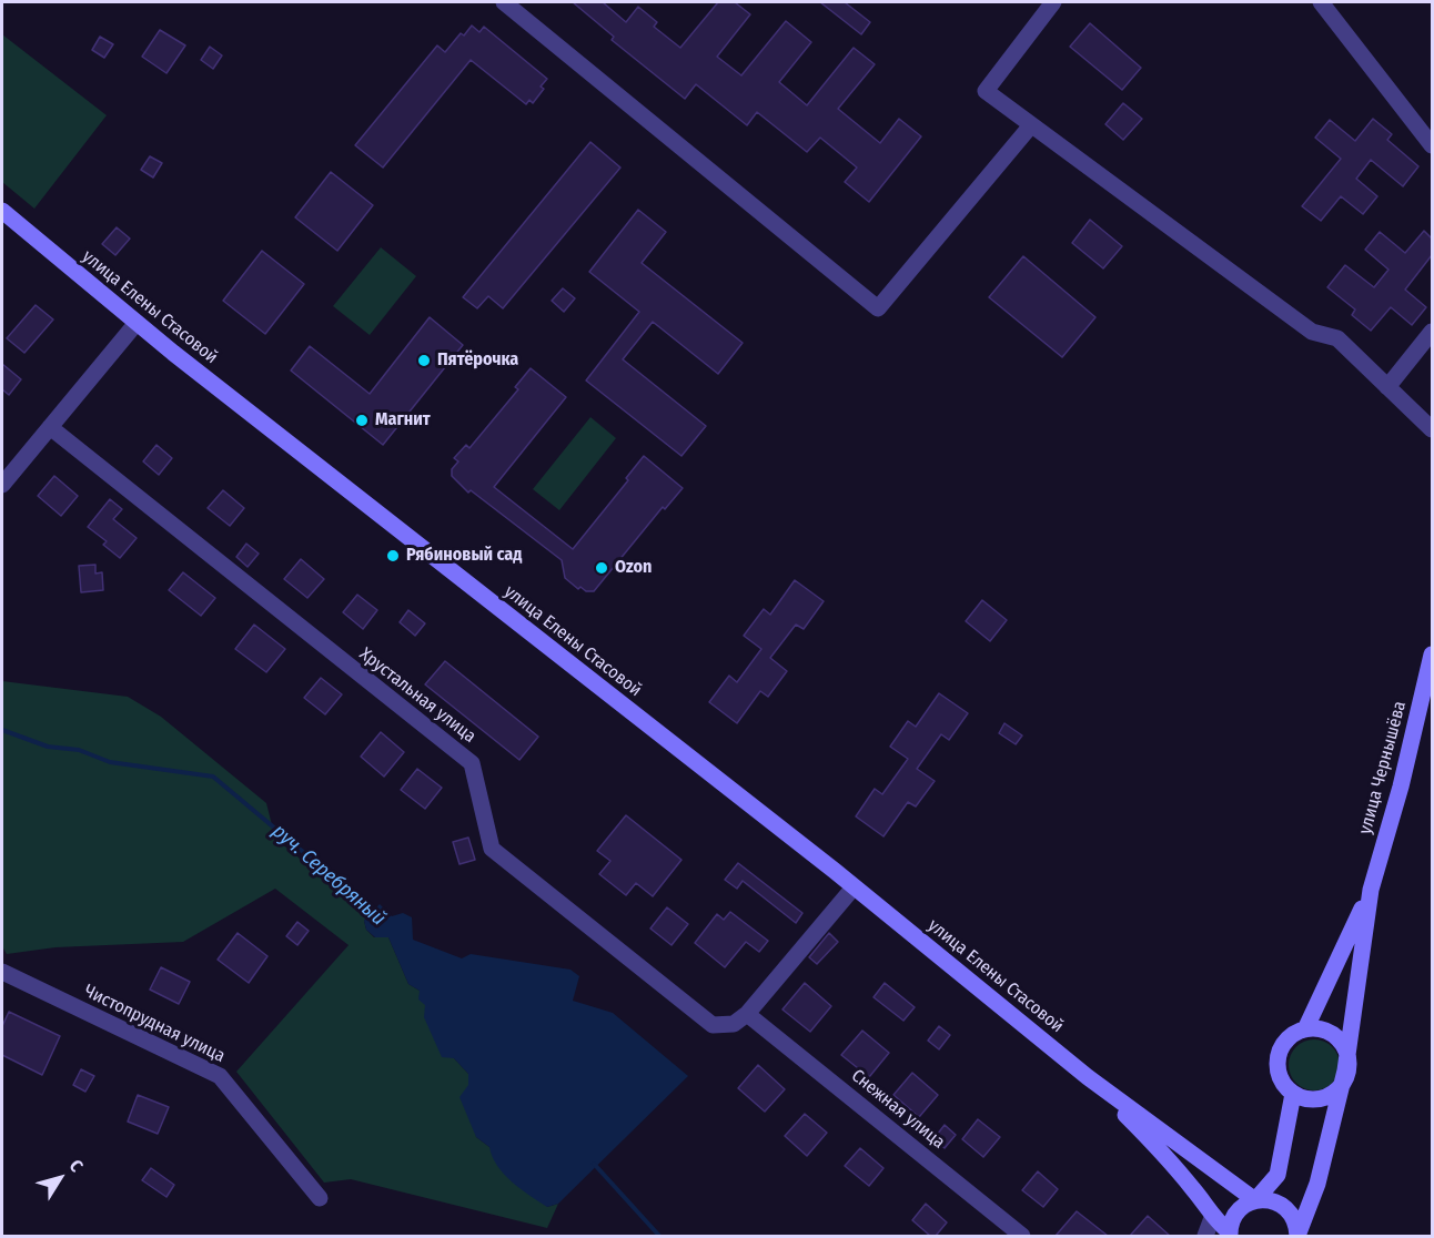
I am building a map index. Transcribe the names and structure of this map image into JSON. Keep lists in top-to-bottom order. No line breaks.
{"streets":{"main road":["улица Елены Стасовой","улица Чернышёва"],"street":["Хрустальная улица","Чистопрудная улица","Снежная улица"]},"crossings":[["Хрустальная улица","Снежная улица"]],"water":["руч. Серебряный"],"places":["Пятёрочка","Магнит","Рябиновый сад","Ozon"],"north":"top right"}
